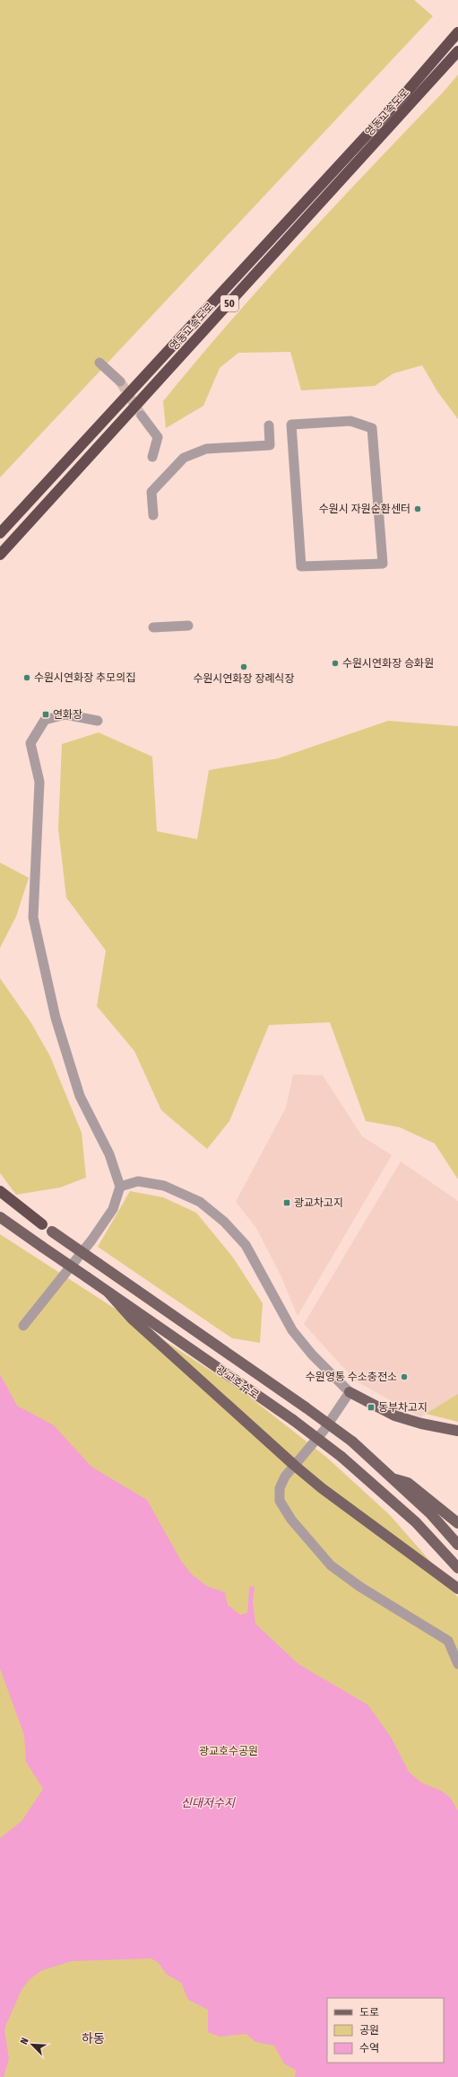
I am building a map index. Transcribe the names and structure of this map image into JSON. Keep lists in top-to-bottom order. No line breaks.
{"streets":{"highway":["영동고속도로","50"],"main road":["광교호수로"]},"districts":["하동"],"water":["신대저수지"],"parks":["광교호수공원"],"places":{"other":["수원시 자원순환센터","수원시연화장 승화원","수원시연화장 장례식장","수원시연화장 추모의집","수원영통 수소충전소"],"transit":["연화장","광교차고지","동부차고지"]},"legend":["도로","공원","수역"],"north":"top left"}
